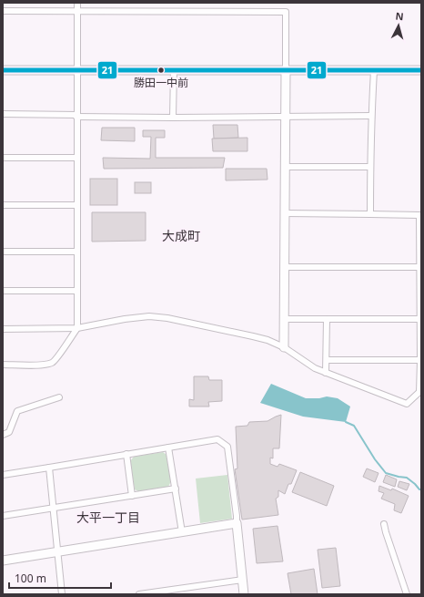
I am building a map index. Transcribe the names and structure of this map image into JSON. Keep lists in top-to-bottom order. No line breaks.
{"districts":["大成町","大平一丁目"],"places":["勝田一中前"],"lines":["transit line 21"],"scale_bar":"100 m","north":"top"}
